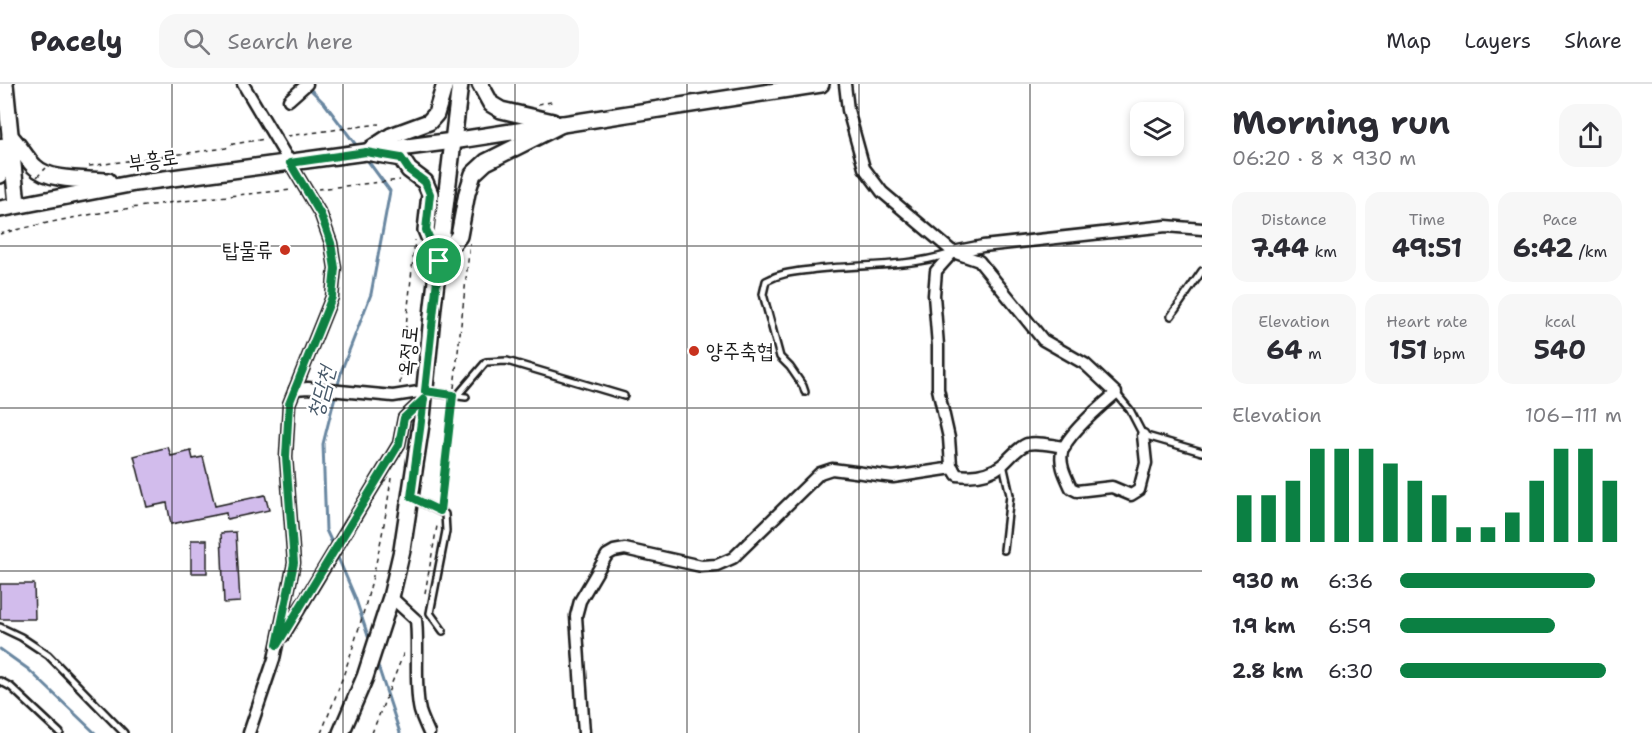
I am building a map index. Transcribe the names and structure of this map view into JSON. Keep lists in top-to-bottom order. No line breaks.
{"streets":{"main road":["부흥로","옥정로"]},"water":["청담천"],"places":["탑물류","양주축협"],"page":{"header":"Pacely","search":"Search here","nav":["Map","Layers","Share"],"heading":["Morning run","06:20 · 8 × 930 m"],"stats":[["Distance","7.44 km"],["Time","49:51"],["Pace","6:42 /km"],["Elevation","64 m"],["Heart rate","151 bpm"],["kcal","540"]],"chart":["Elevation","106–111 m"],"list":[{"name":"930 m","note":"6:36"},{"name":"1.9 km","note":"6:59"},{"name":"2.8 km","note":"6:30"}]}}
